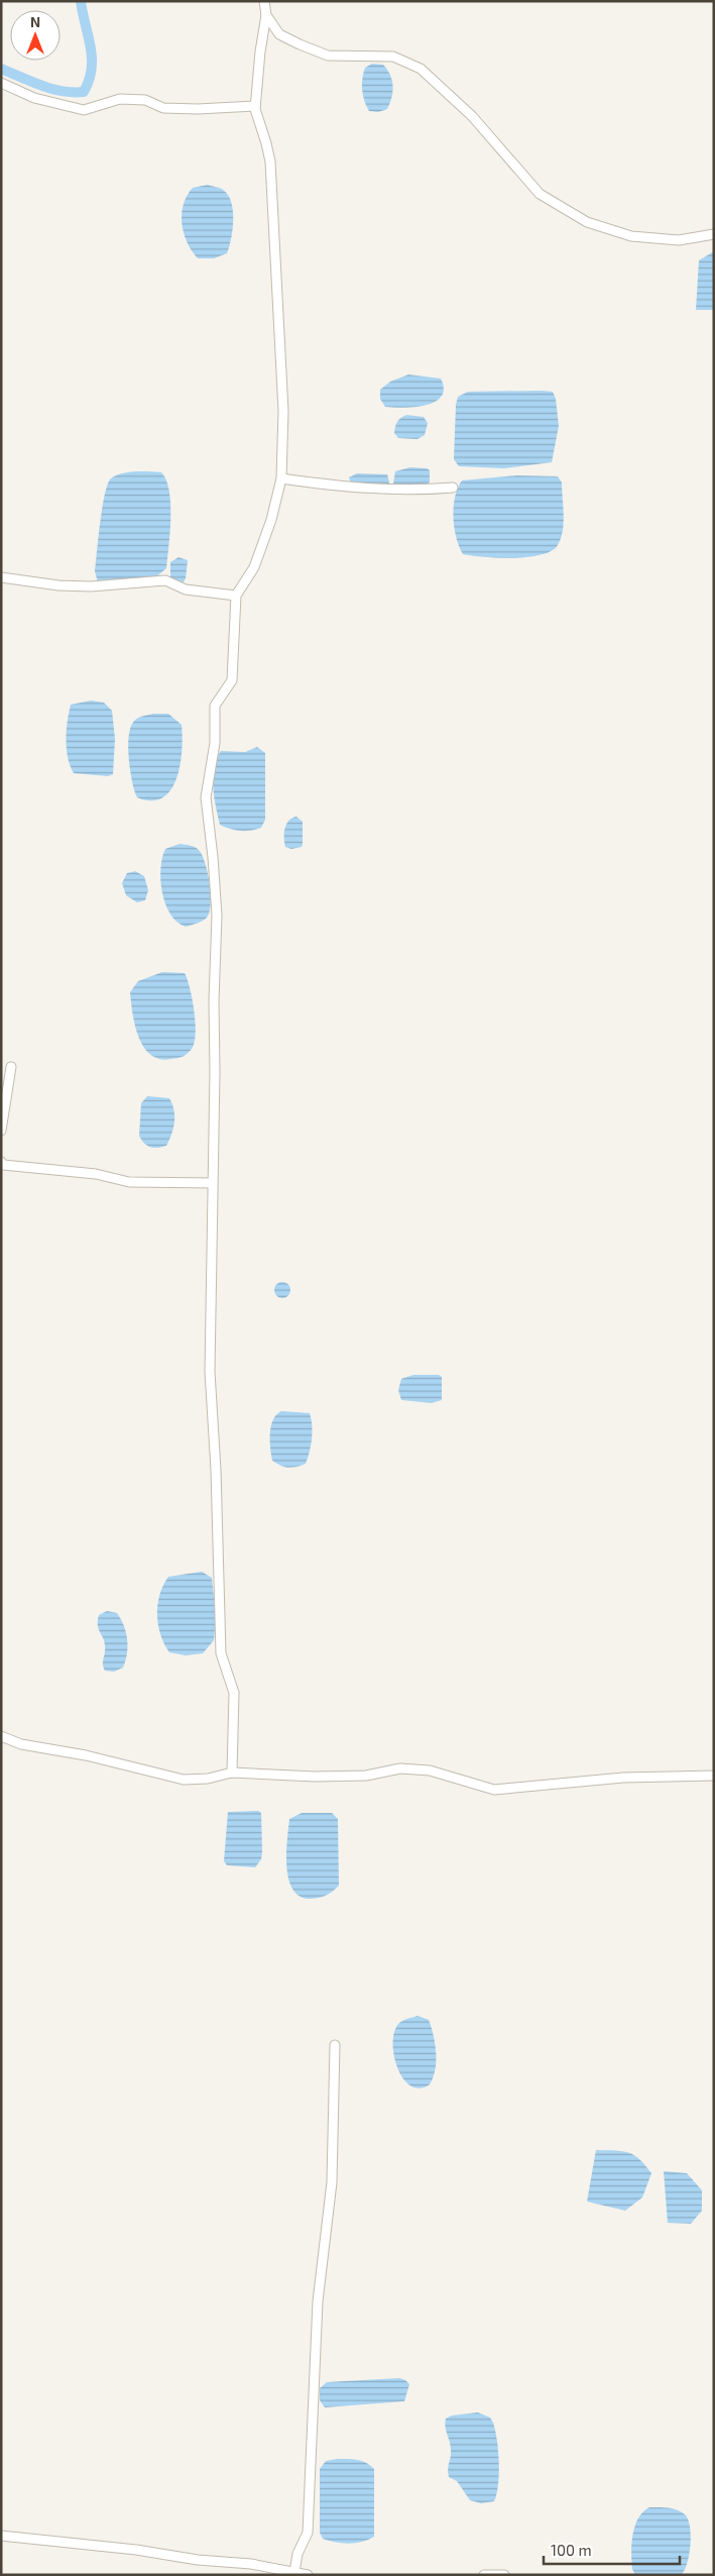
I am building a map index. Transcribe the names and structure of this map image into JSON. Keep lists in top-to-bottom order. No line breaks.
{"scale_bar":"100 m","north":"top"}
